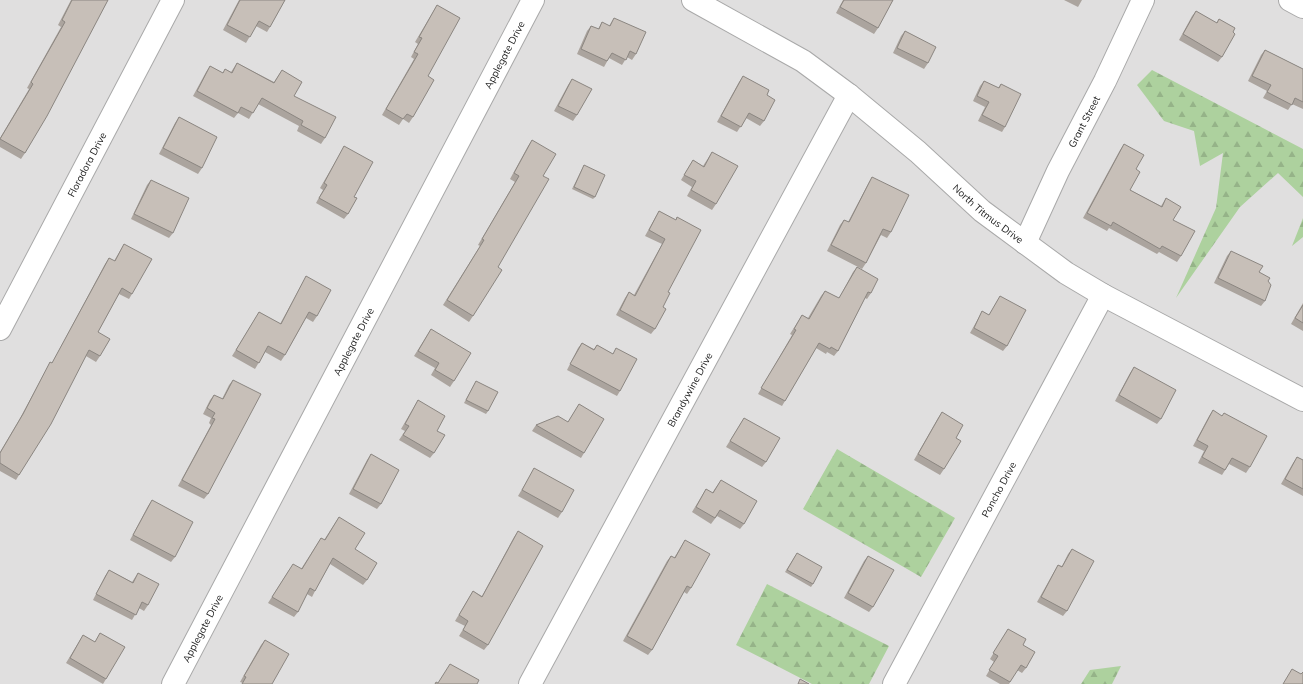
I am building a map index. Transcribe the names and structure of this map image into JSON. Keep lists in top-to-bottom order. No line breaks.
{"streets":{"street":["Applegate Drive","Grant Street","Floradora Drive","North Titmus Drive","Brandywine Drive","Poncho Drive"]},"crossings":[["Grant Street","North Titmus Drive"],["North Titmus Drive","Brandywine Drive"],["North Titmus Drive","Poncho Drive"]]}
